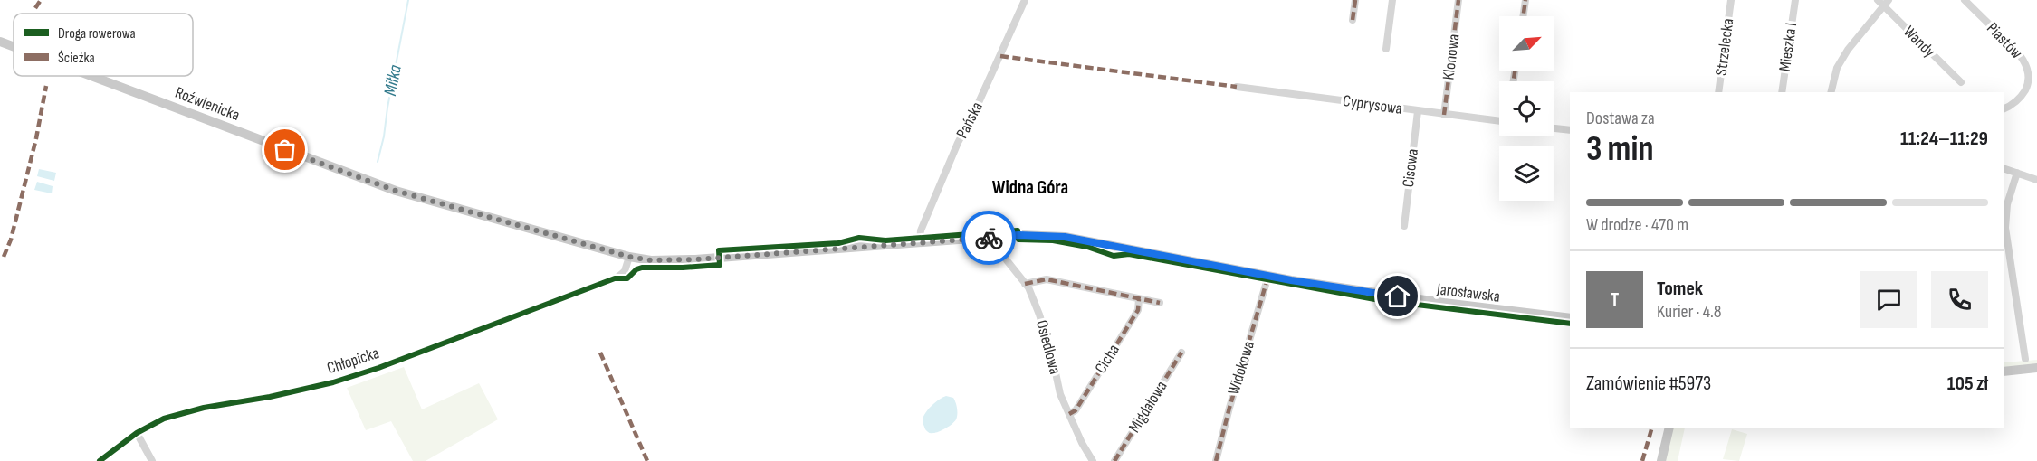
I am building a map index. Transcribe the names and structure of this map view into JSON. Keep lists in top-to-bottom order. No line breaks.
{"streets":{"main road":["Roźwienicka","Jarosławska"],"street":["Piastów","Wandy","Strzelecka","Mieszka I","Klonowa","Cyprysowa","Pańska","Cisowa","Osiedlowa","Cicha","Chłopicka","Widokowa","Migdałowa"]},"crossings":[["Klonowa","Cyprysowa"],["Roźwienicka","Jarosławska"],["Cyprysowa","Cisowa"],["Pańska","Jarosławska"],["Jarosławska","Osiedlowa"],["Jarosławska","Chłopicka"],["Jarosławska","Widokowa"],["Osiedlowa","Cicha"]],"districts":["Widna Góra"],"water":["Miłka"],"legend":["Droga rowerowa","Ścieżka"],"north":"top right","page":{"heading":["3 min","Dostawa za","11:24–11:29"],"panel":["Tomek","Kurier · 4.8","Zamówienie #5973","105 zł"],"bar":"W drodze · 470 m","round":"T"}}
